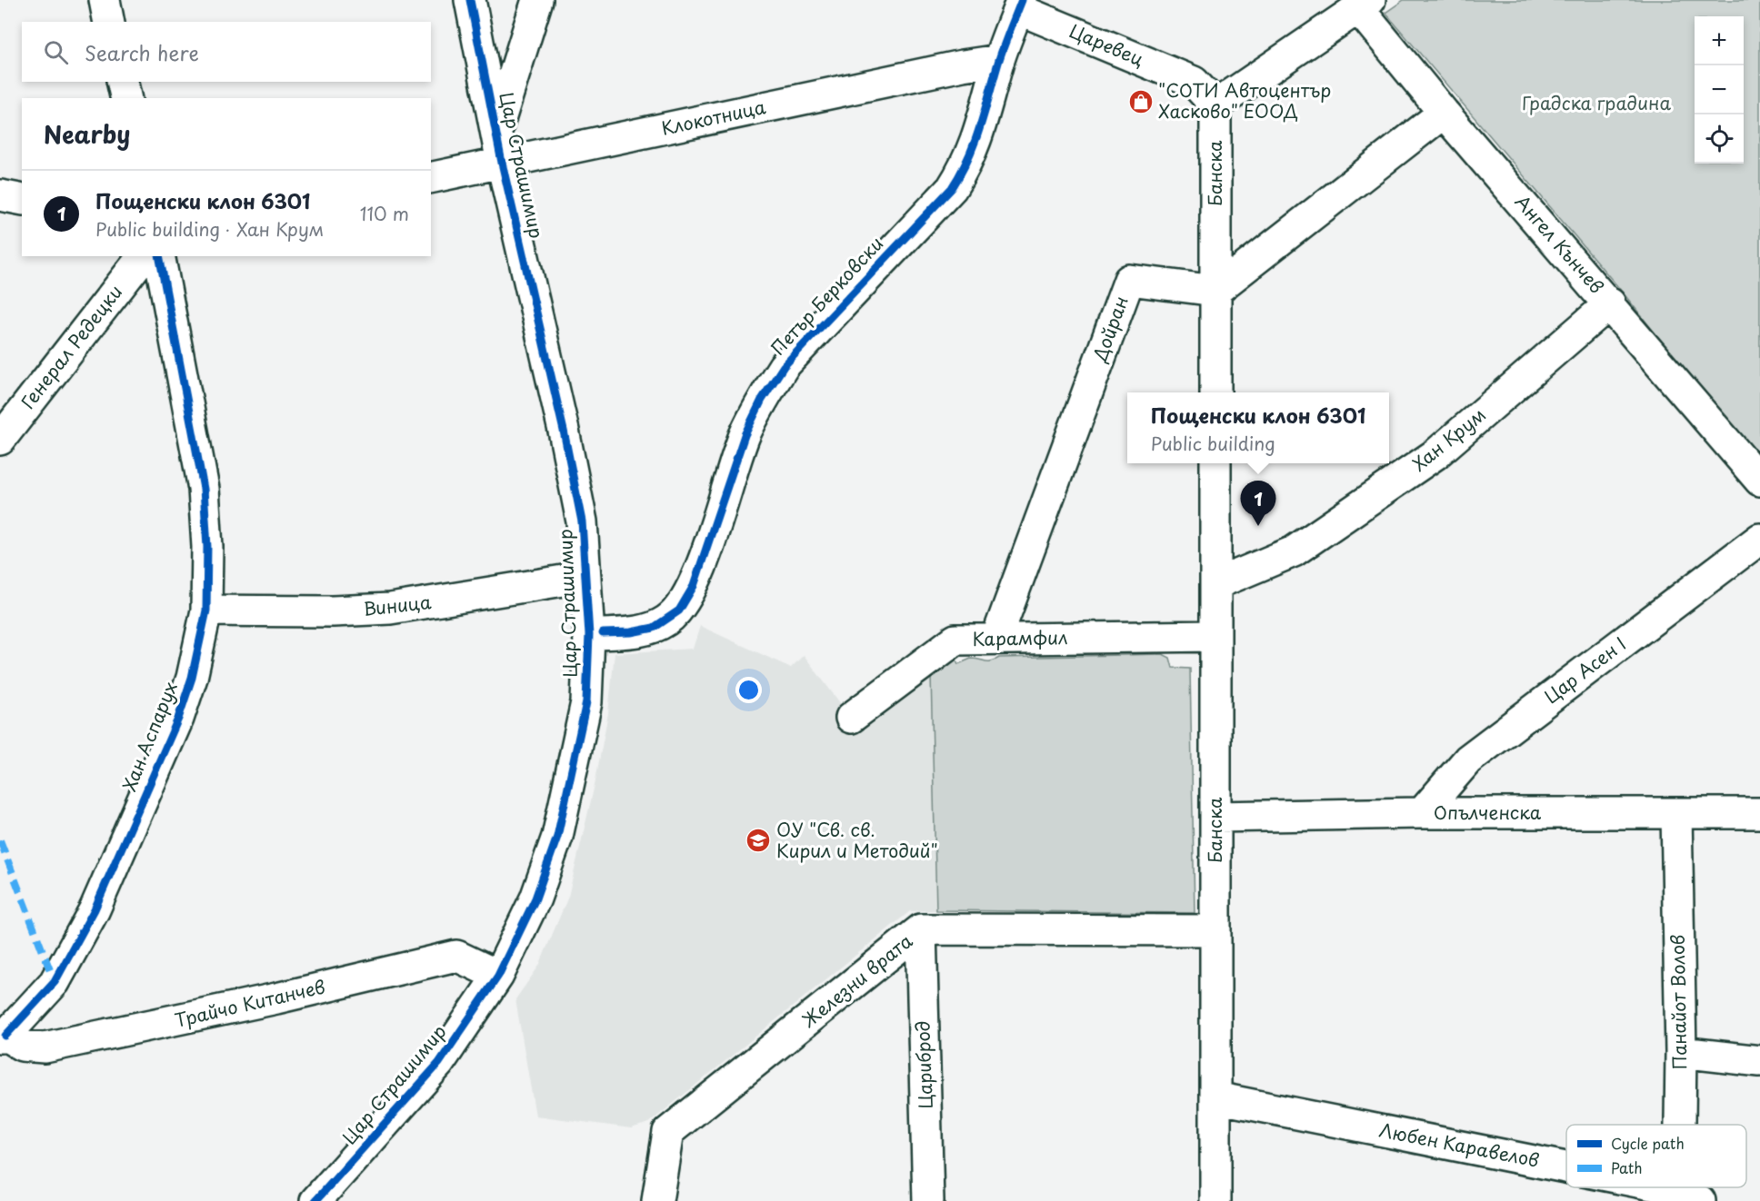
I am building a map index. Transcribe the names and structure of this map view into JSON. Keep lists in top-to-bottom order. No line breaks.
{"streets":{"street":["Царевец","Клокотница","Цар Страшимир","Банска","Ангел Кънчев","Петър Берковски","Дойран","Генерал Редецки","Хан Крум","Виница","Карамфил","Цар Асен I","Хан Аспарух","Опълченска","Железни врата","Панайот Волов","Трайчо Китанчев","Цариброд","Любен Каравелов"]},"crossings":[["Царевец","Банска"],["Царевец","Петър Берковски"],["Клокотница","Цар Страшимир"],["Клокотница","Петър Берковски"],["Цар Страшимир","Петър Берковски"],["Цар Страшимир","Виница"],["Цар Страшимир","Трайчо Китанчев"],["Банска","Дойран"],["Банска","Хан Крум"],["Банска","Карамфил"],["Банска","Опълченска"],["Банска","Железни врата"],["Банска","Любен Каравелов"],["Ангел Кънчев","Хан Крум"],["Дойран","Карамфил"],["Виница","Хан Аспарух"],["Цар Асен I","Опълченска"],["Хан Аспарух","Трайчо Китанчев"],["Опълченска","Панайот Волов"],["Железни врата","Цариброд"]],"parks":["Градска градина"],"places":{"shop":["\"СОТИ Автоцентър Хасково\" ЕООД"],"school or university":["ОУ \"Св. св. Кирил и Методий\""]},"legend":["Cycle path","Path"],"page":{"map_buttons":["+","−"],"search":"Search here","heading":"Nearby","list":[{"mark":"1","name":"Пощенски клон 6301","note":"Public building · Хан Крум","value":"110 m"}],"popup":["Пощенски клон 6301","Public building"],"pins":"1"}}
